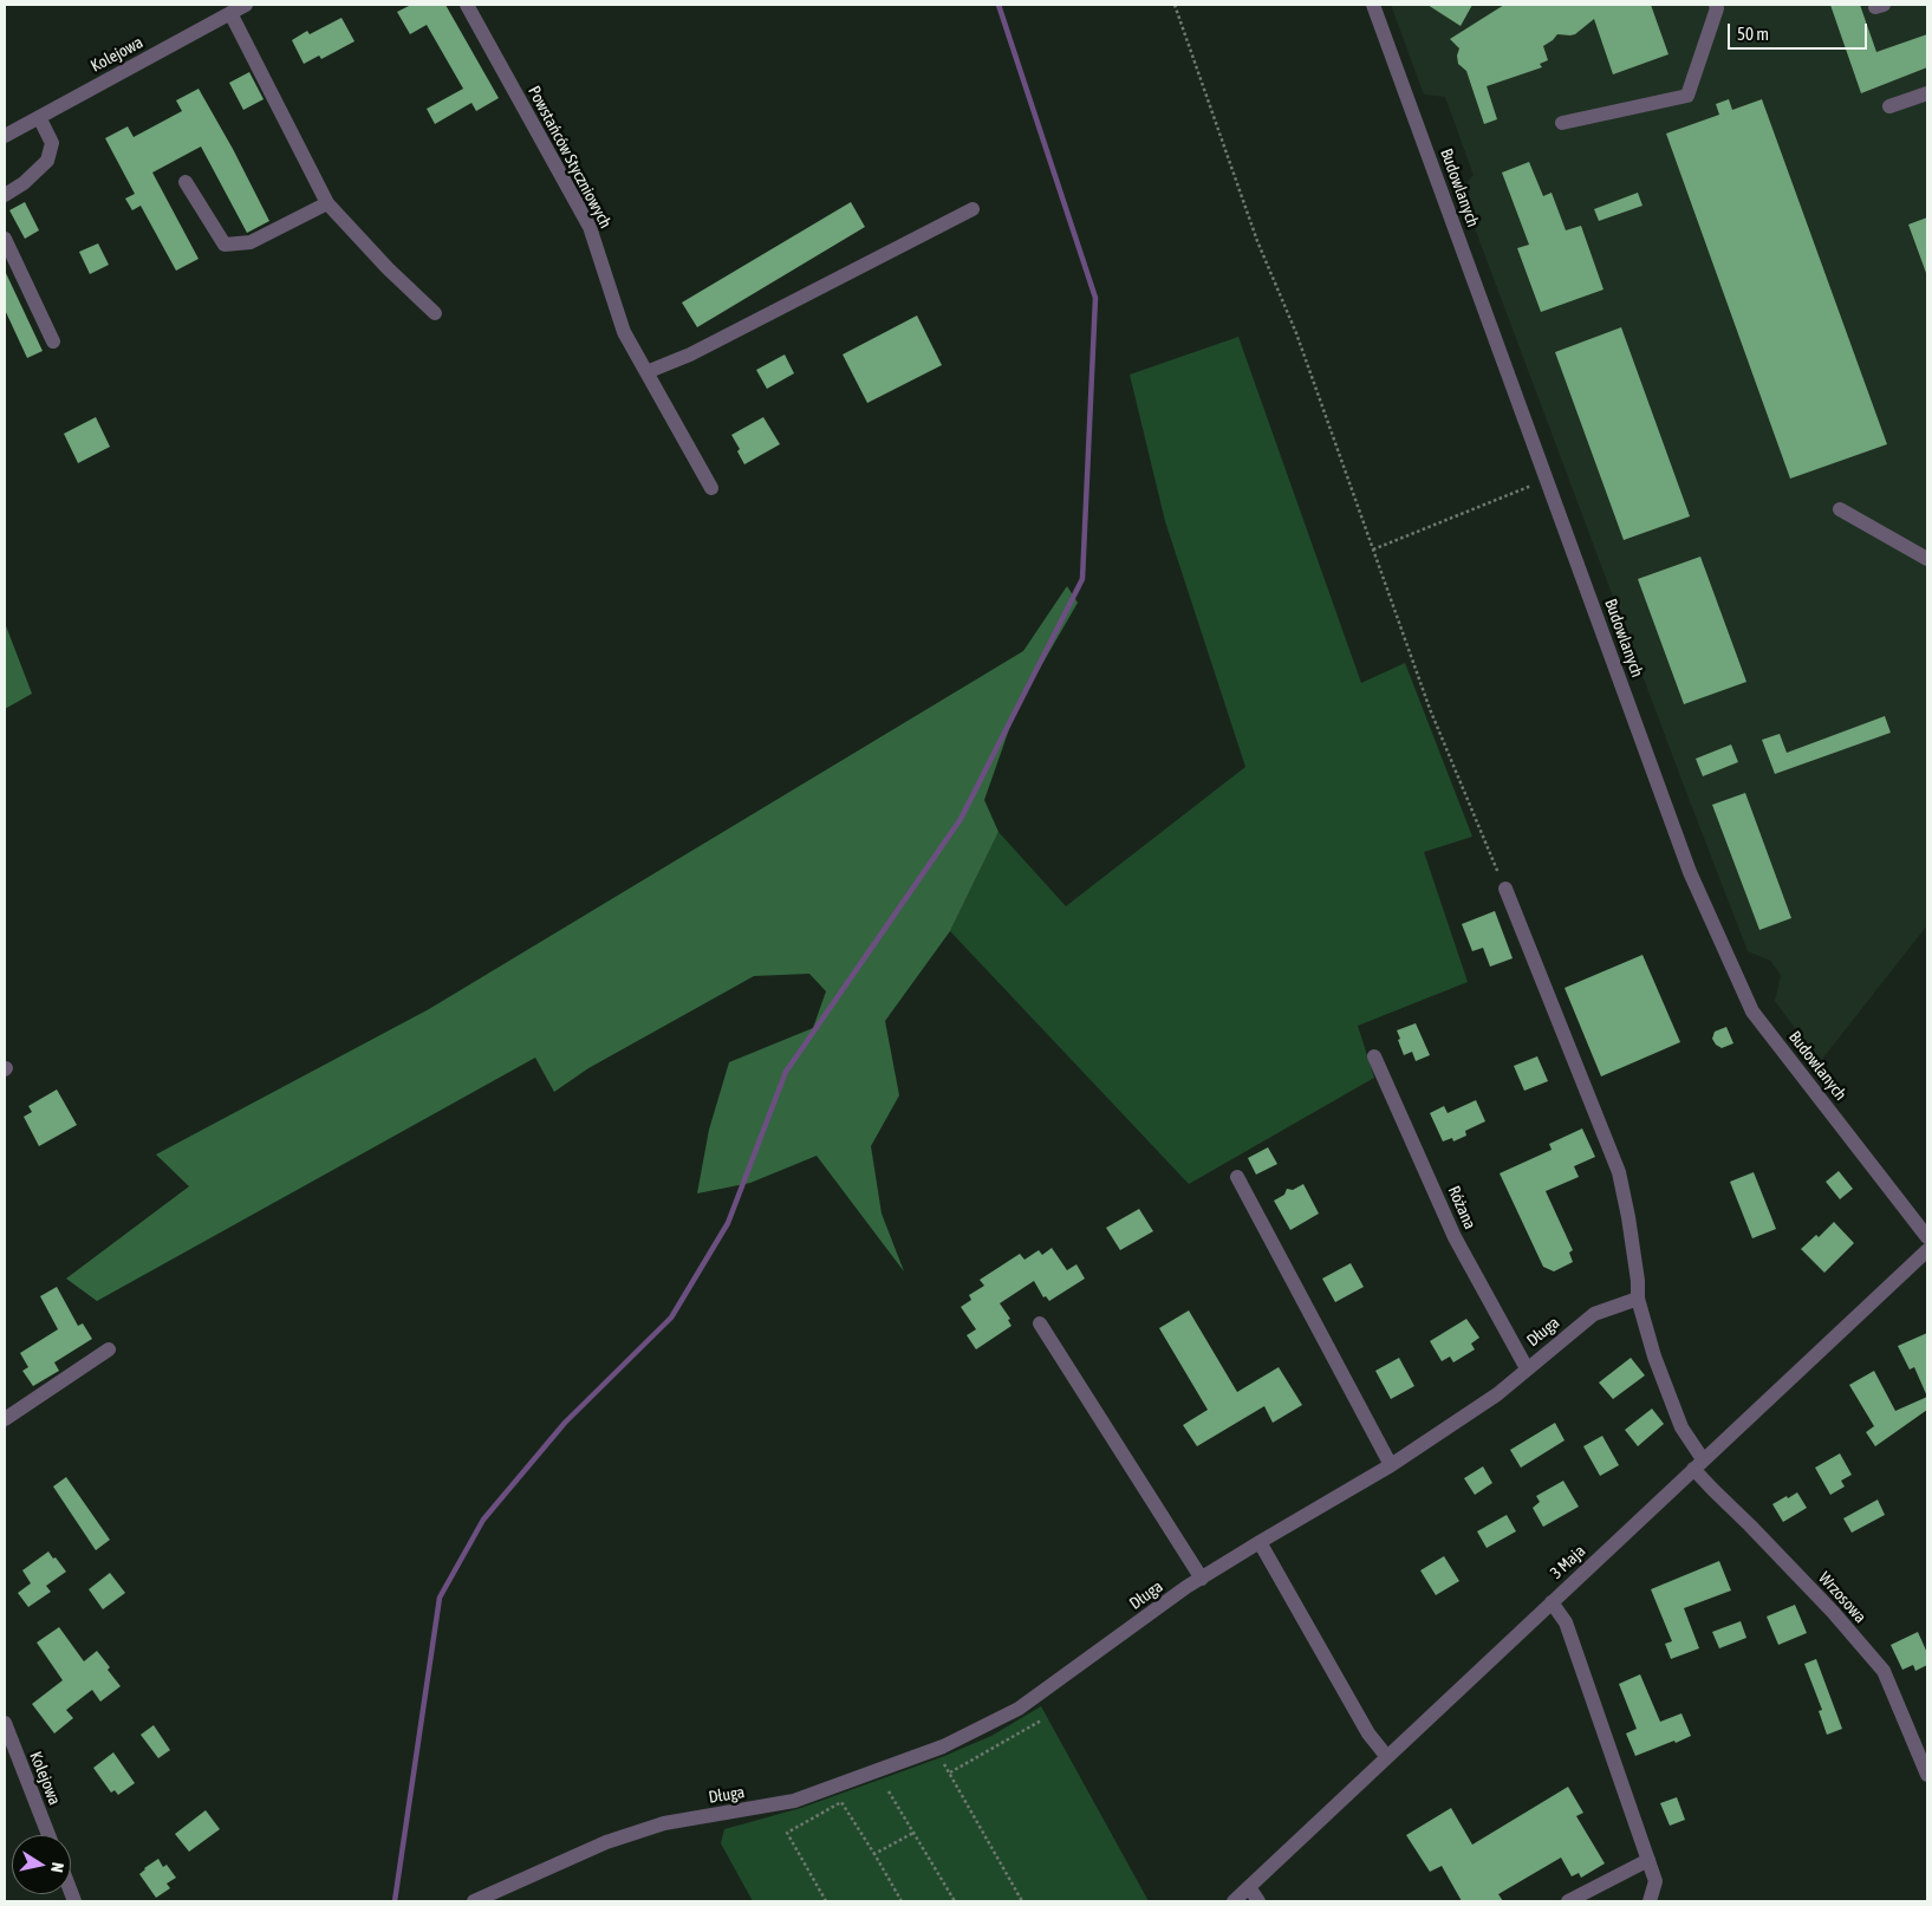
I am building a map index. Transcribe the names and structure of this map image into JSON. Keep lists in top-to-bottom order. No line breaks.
{"streets":{"street":["Kolejowa","Powstańców Styczniowych","Budowlanych","Różana","Długa","3 Maja","Wrzosowa"]},"crossings":[["Różana","Długa"],["3 Maja","Wrzosowa"]],"scale_bar":"50 m","north":"right"}
